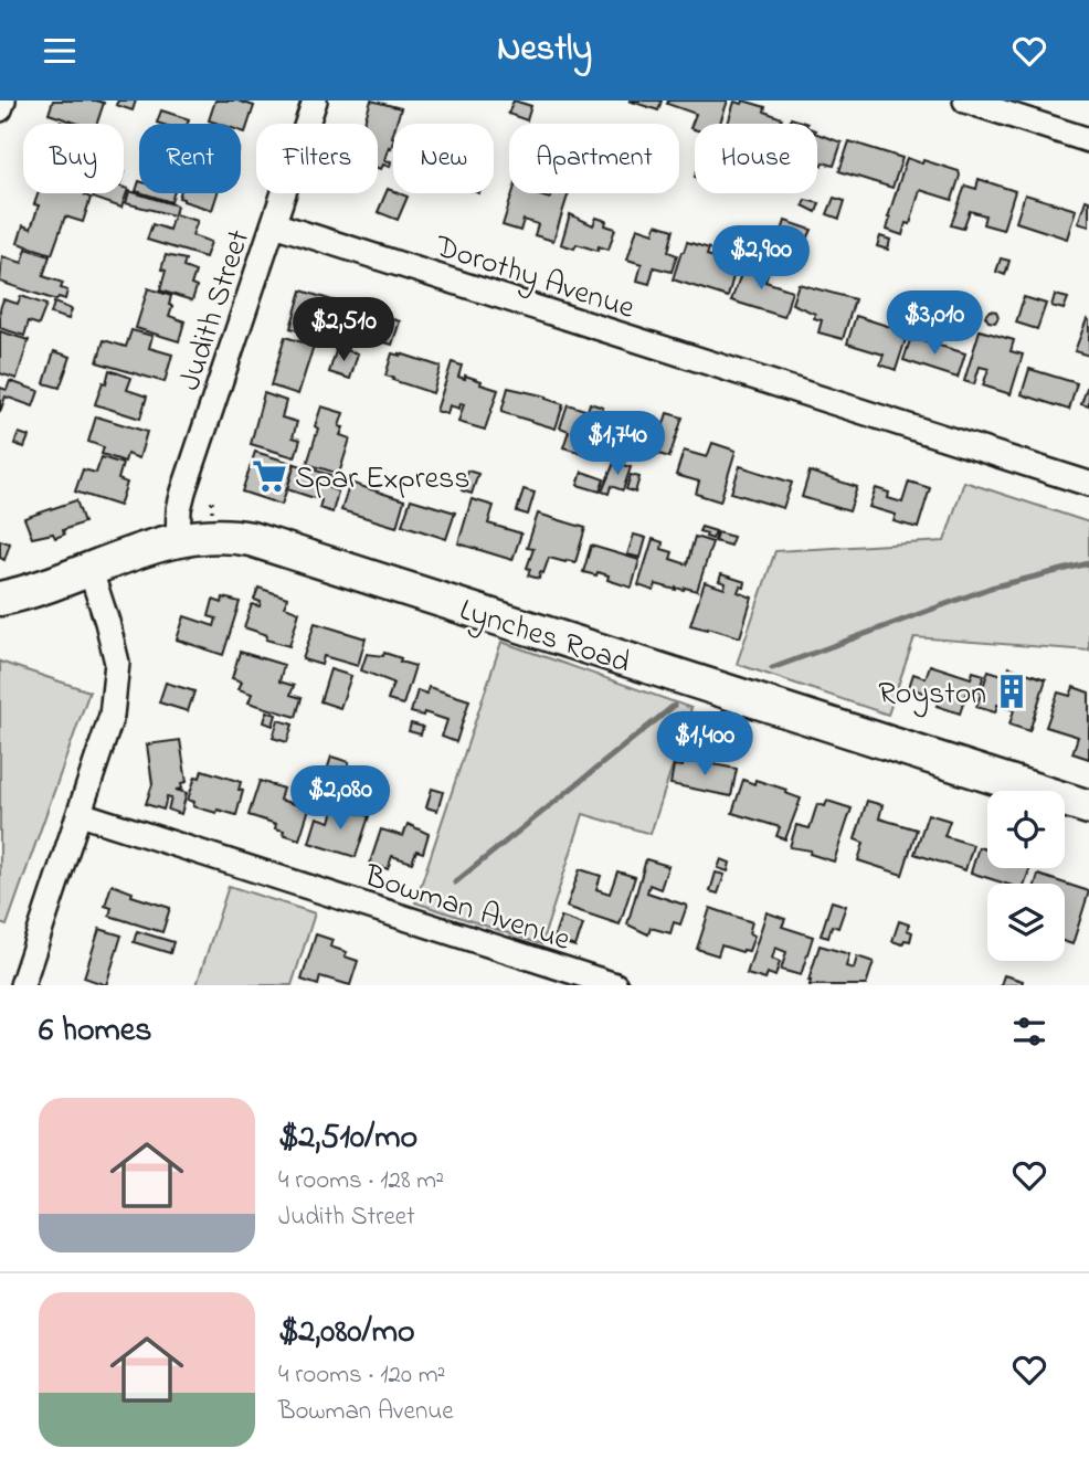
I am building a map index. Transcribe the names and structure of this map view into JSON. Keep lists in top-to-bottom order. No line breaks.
{"streets":{"street":["Dorothy Avenue","Judith Street","Lynches Road","Bowman Avenue"]},"crossings":[["Dorothy Avenue","Judith Street"],["Judith Street","Lynches Road"]],"places":{"supermarket":["Spar Express"],"building":["Royston"]},"page":{"header":"Nestly","chip":["Buy","Rent","Filters","New","Apartment","House"],"price":["$2,900","$3,010","$2,510","$1,740","$1,400","$2,080"],"heading":"6 homes","list":[{"name":"$2,510/mo","note":"4 rooms · 128 m² · Judith Street"},{"name":"$2,080/mo","note":"4 rooms · 120 m² · Bowman Avenue"}]}}
